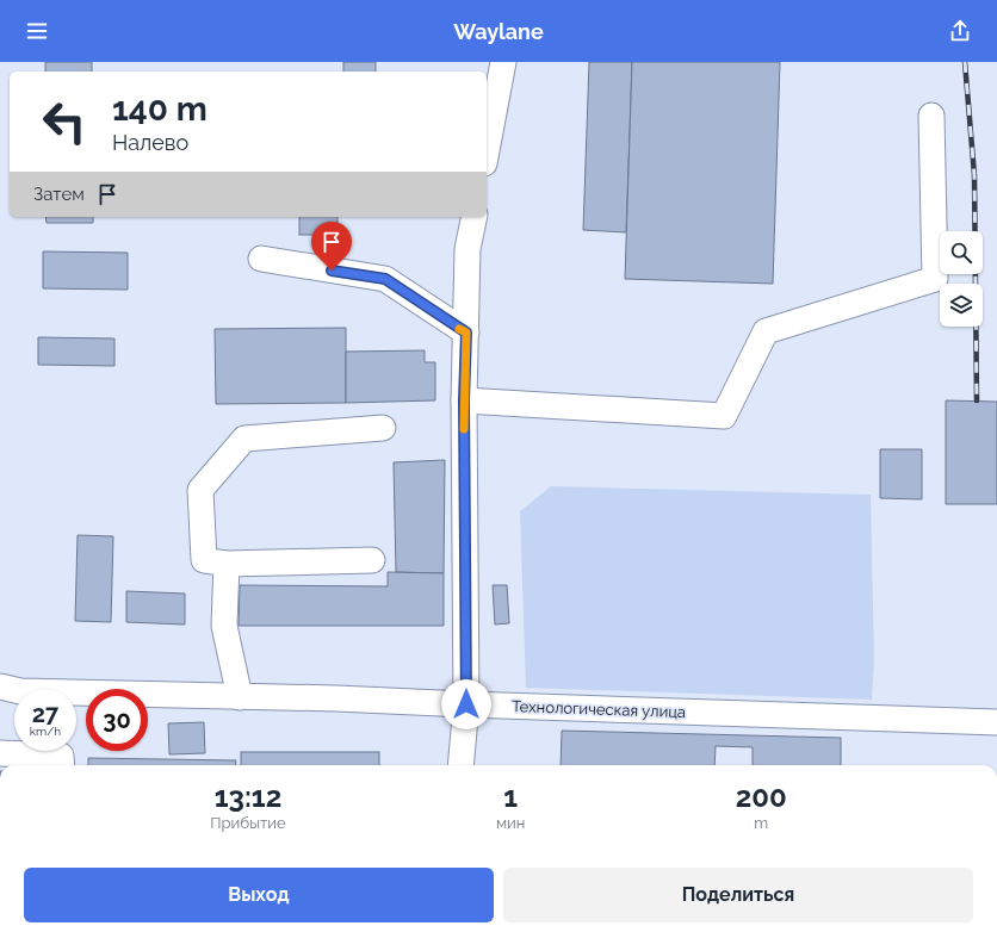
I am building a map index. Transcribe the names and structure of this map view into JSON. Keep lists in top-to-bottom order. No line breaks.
{"streets":{"street":["Технологическая улица"]},"page":{"header":"Waylane","turn":["140 m","Налево"],"then":"Затем","speed":"27 km/h","limit":"30","eta":["13:12","Прибытие","1","мин","200","m"],"buttons":["Выход","Поделиться"]}}
